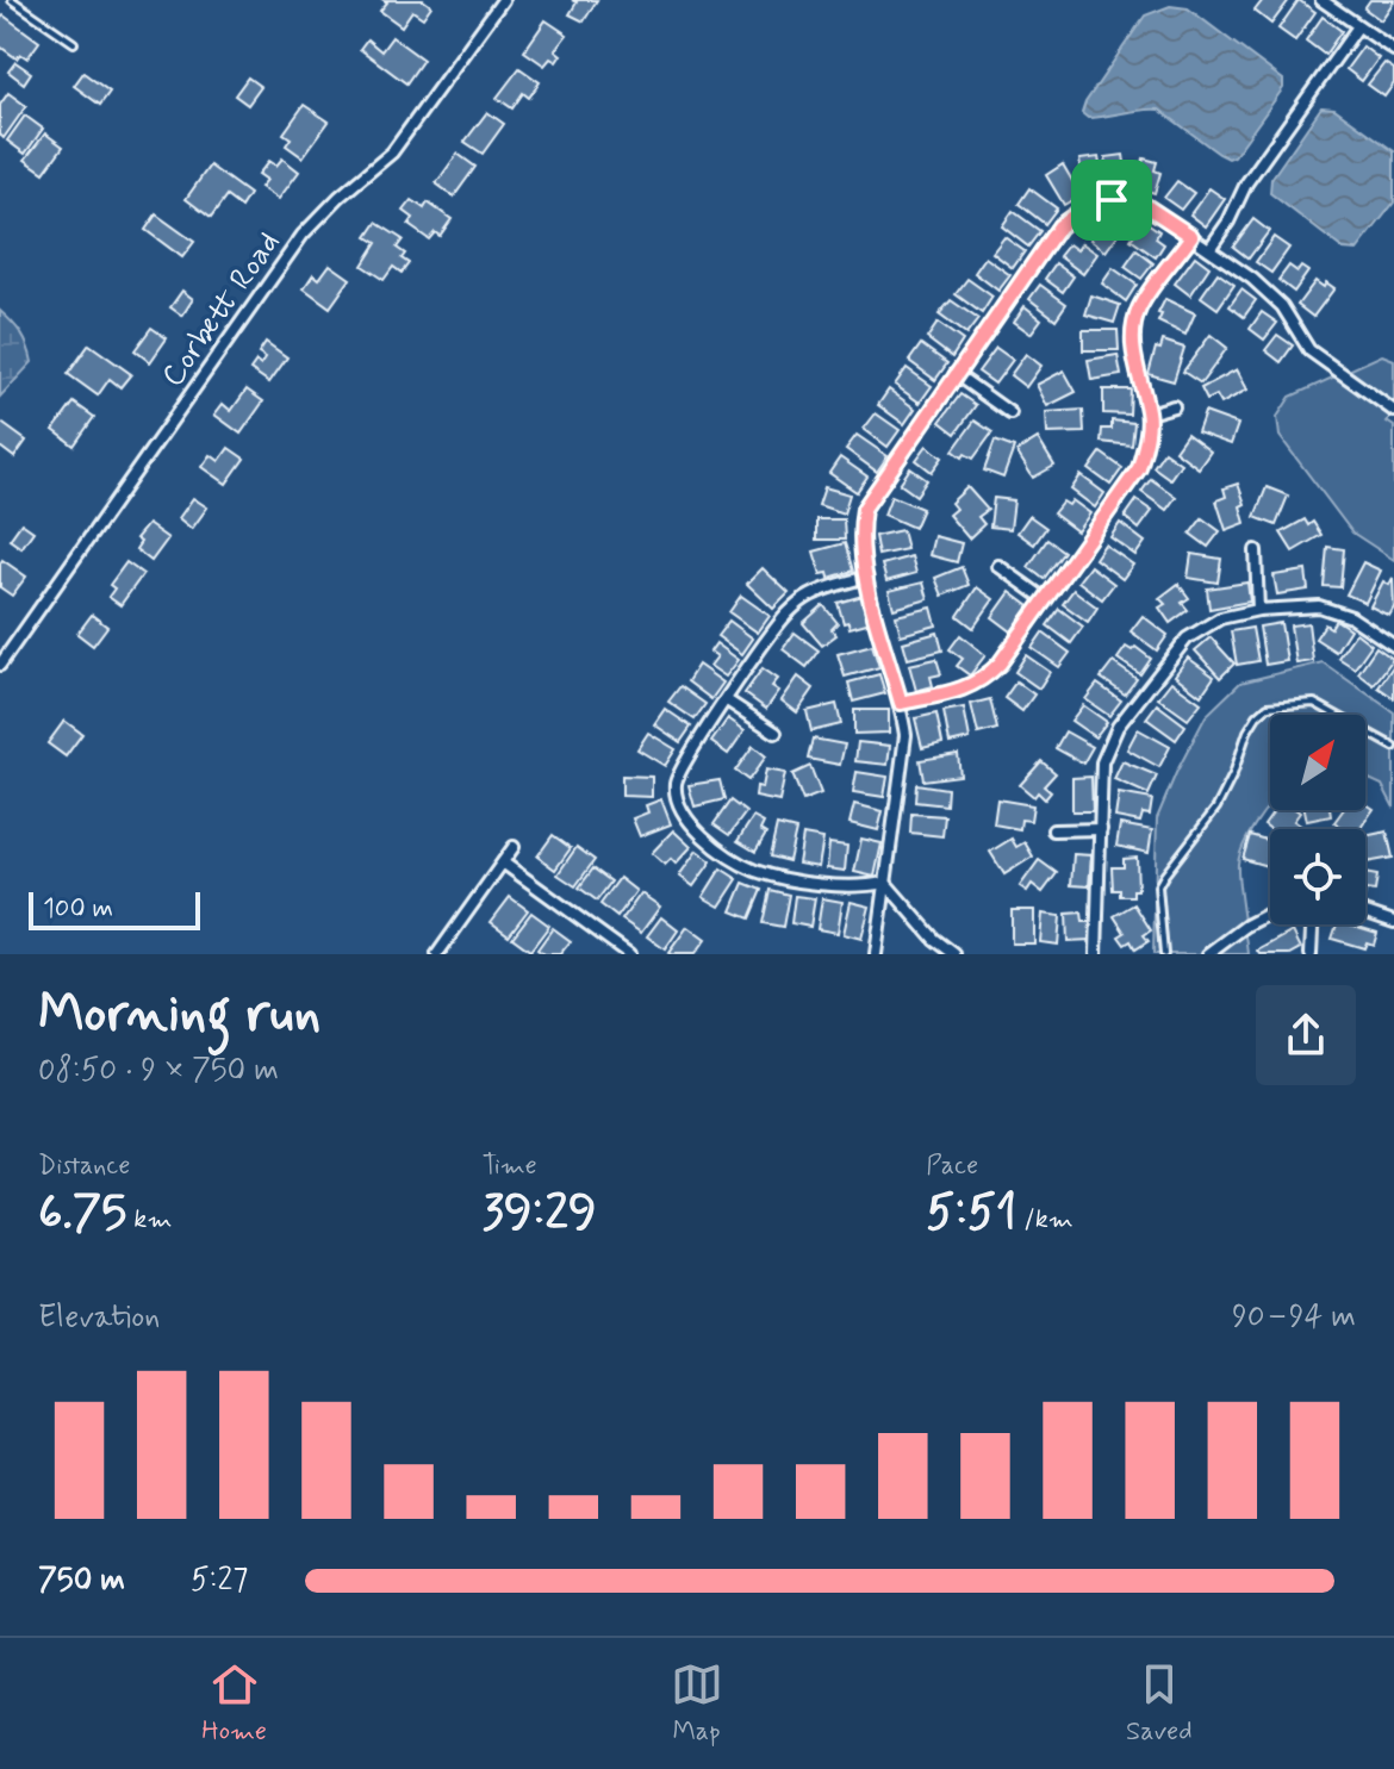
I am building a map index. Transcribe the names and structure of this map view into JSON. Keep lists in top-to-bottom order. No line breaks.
{"streets":{"street":["Corbett Road"]},"scale_bar":"100 m","north":"top right","page":{"scale":"100 m","heading":["Morning run","08:50 · 9 × 750 m"],"stats":[["Distance","6.75 km"],["Time","39:29"],["Pace","5:51 /km"]],"chart":["Elevation","90–94 m"],"list":[{"name":"750 m","note":"5:27"}],"tabs":["Home","Map","Saved"]}}
